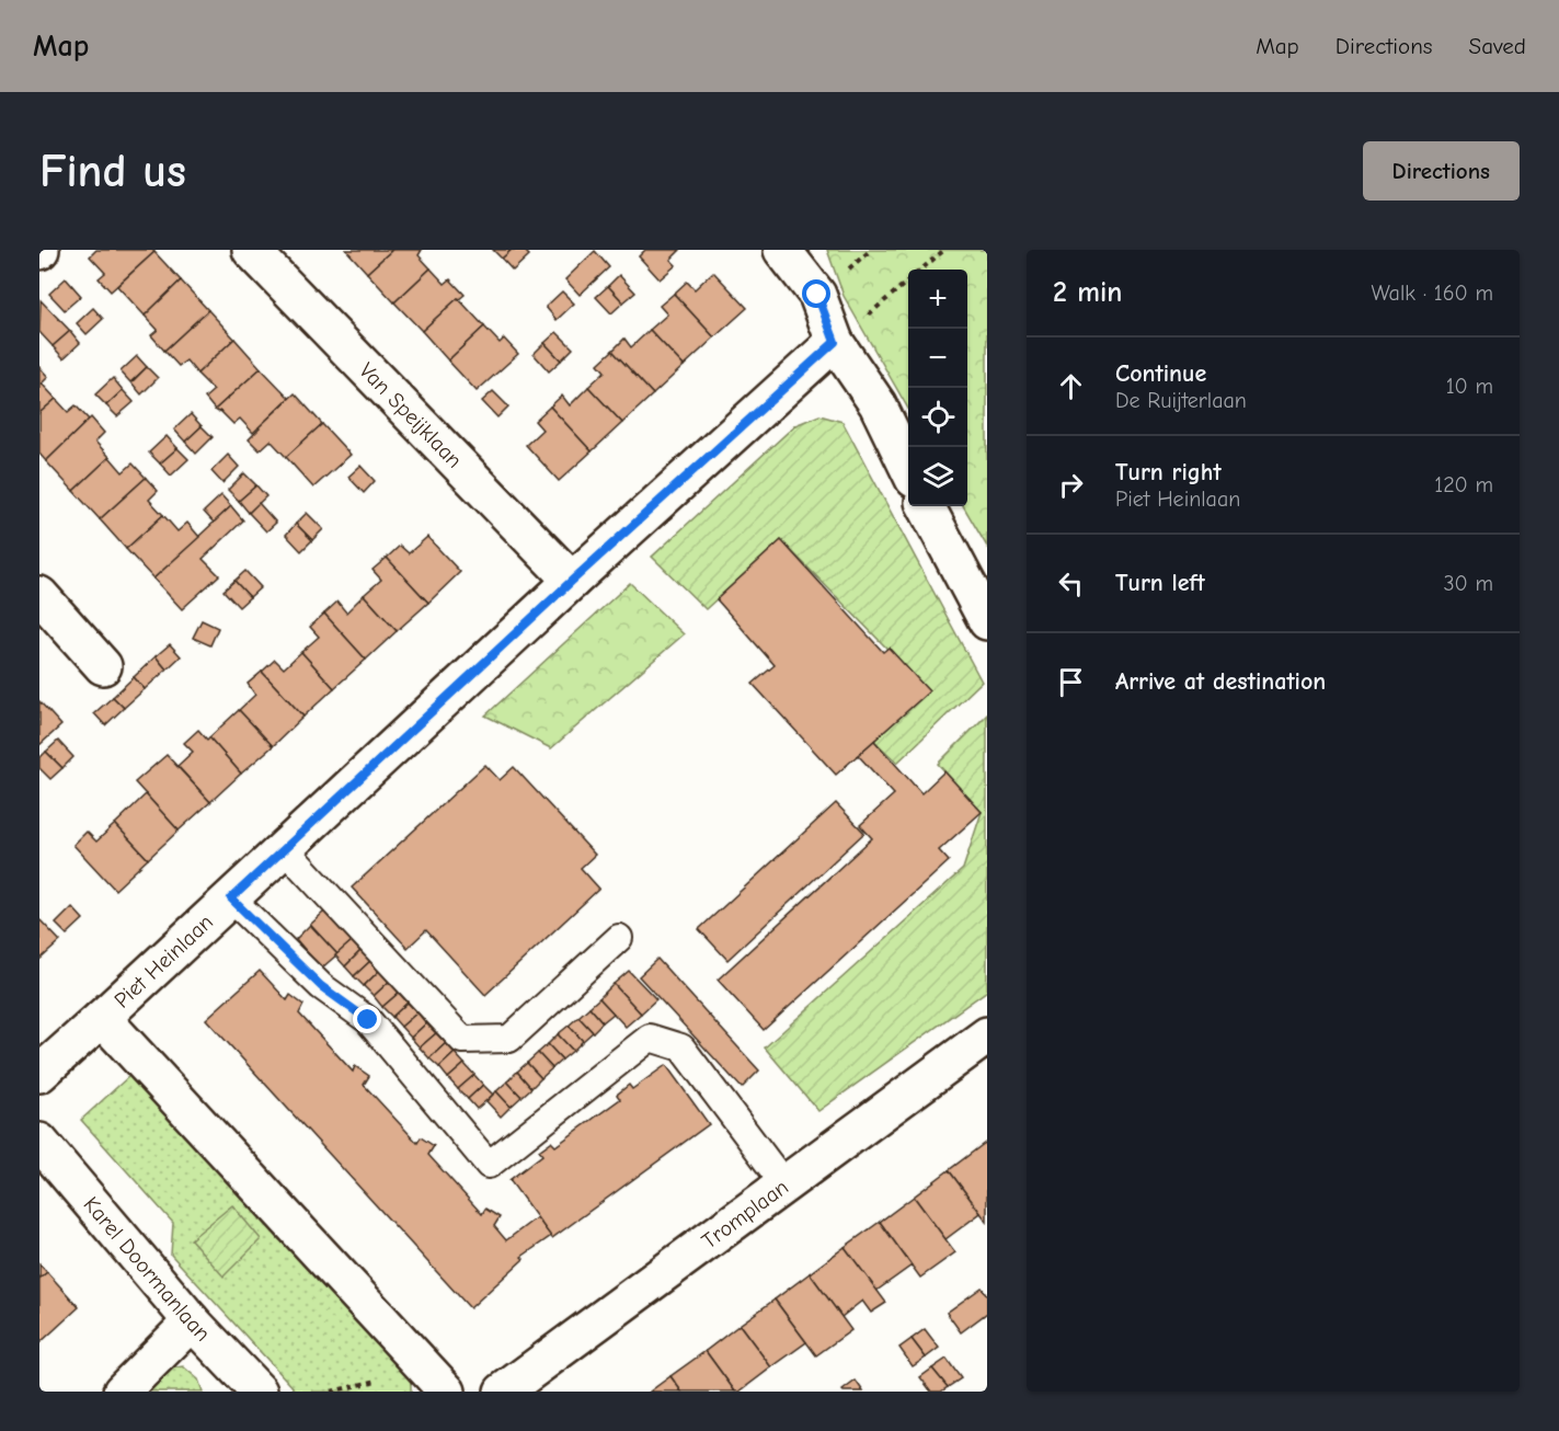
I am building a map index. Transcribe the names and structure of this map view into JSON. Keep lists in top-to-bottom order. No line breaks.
{"streets":{"street":["Van Speijklaan","Piet Heinlaan","Tromplaan","Karel Doormanlaan"]},"crossings":[["Van Speijklaan","Piet Heinlaan"]],"page":{"header":"Map","nav":["Map","Directions","Saved"],"buttons":"Directions","title":"Find us","heading":["2 min","Walk · 160 m"],"map_buttons":["+","−"],"list":[["Continue","De Ruijterlaan","10 m"],["Turn right","Piet Heinlaan","120 m"],["Turn left","30 m"],"Arrive at destination"]}}
